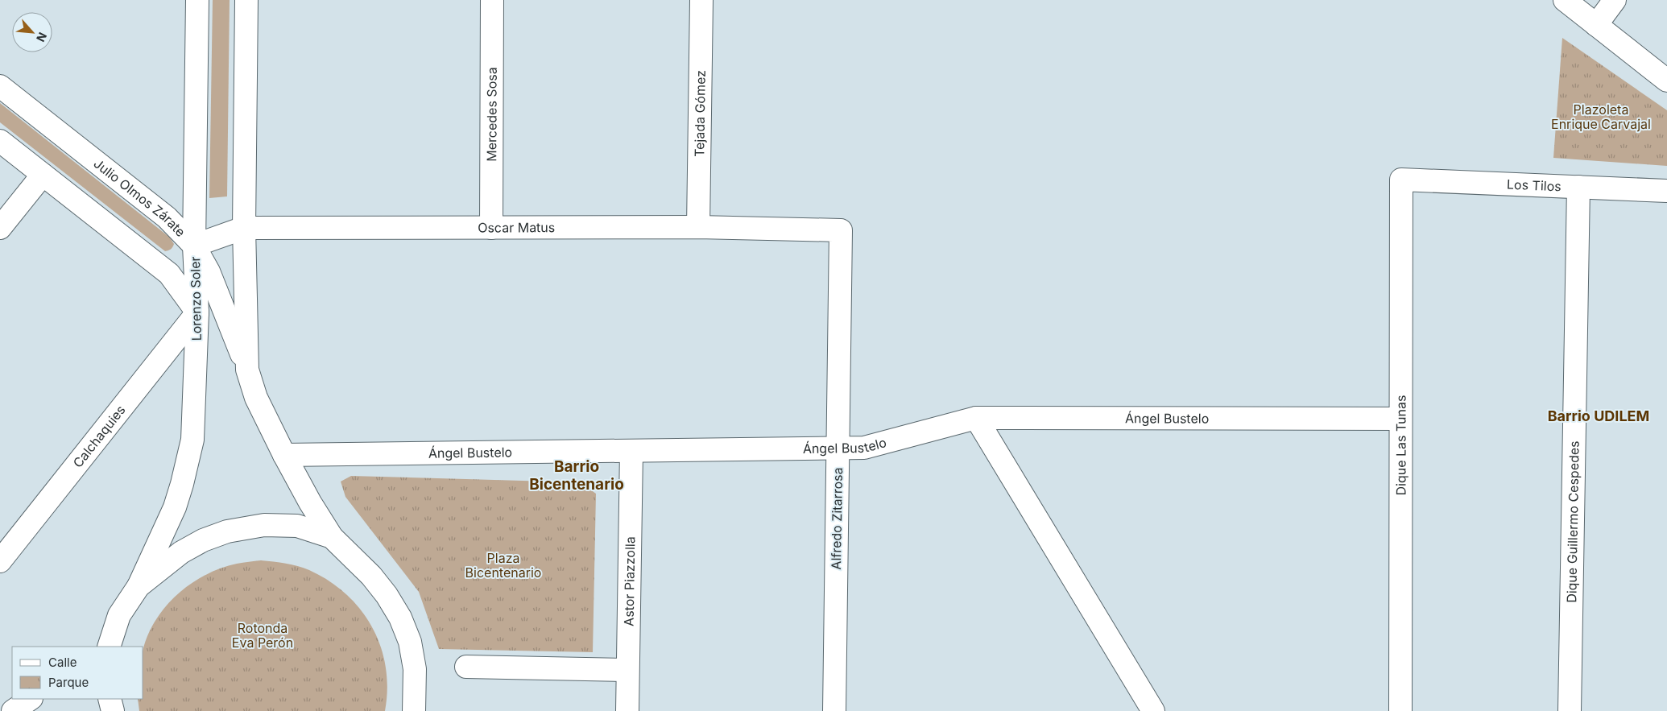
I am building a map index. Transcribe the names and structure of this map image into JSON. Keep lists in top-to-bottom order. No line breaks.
{"streets":{"street":["Mercedes Sosa","Tejada Gómez","Los Tilos","Julio Olmos Zárate","Oscar Matus","Lorenzo Soler","Ángel Bustelo","Calchaquies","Dique Las Tunas","Alfredo Zitarrosa","Dique Guillermo Cespedes","Astor Piazzolla"]},"crossings":[["Mercedes Sosa","Oscar Matus"],["Tejada Gómez","Oscar Matus"],["Los Tilos","Dique Las Tunas"],["Los Tilos","Dique Guillermo Cespedes"],["Julio Olmos Zárate","Oscar Matus"],["Julio Olmos Zárate","Lorenzo Soler"],["Oscar Matus","Lorenzo Soler"],["Oscar Matus","Alfredo Zitarrosa"],["Lorenzo Soler","Calchaquies"],["Ángel Bustelo","Dique Las Tunas"],["Ángel Bustelo","Alfredo Zitarrosa"],["Ángel Bustelo","Astor Piazzolla"]],"districts":["Barrio UDILEM","Barrio Bicentenario"],"parks":["Plazoleta Enrique Carvajal","Plaza Bicentenario","Rotonda Eva Perón"],"legend":["Calle","Parque"],"north":"bottom right"}
